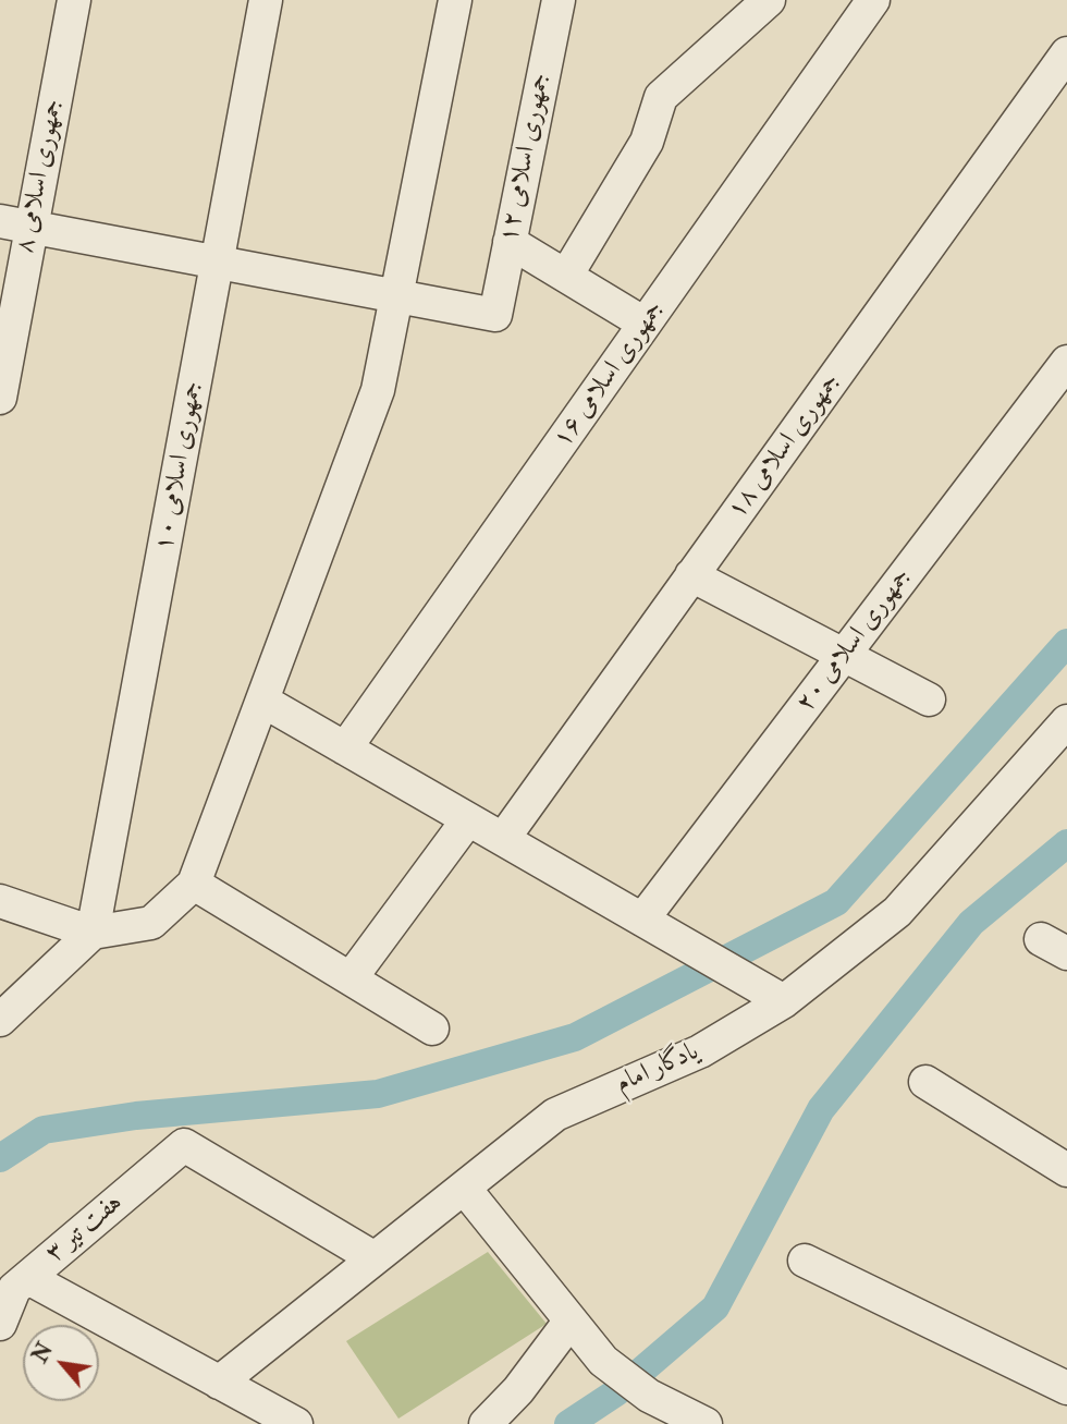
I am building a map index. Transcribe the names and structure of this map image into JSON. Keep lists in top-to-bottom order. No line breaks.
{"streets":{"street":["جمهوری اسلامی ۱۲","جمهوری اسلامی ۸","جمهوری اسلامی ۱۶","جمهوری اسلامی ۱۸","جمهوری اسلامی ۱۰","جمهوری اسلامی ۲۰","یادگار امام","هفت تیر ۳"]},"crossings":[["یادگار امام","هفت تیر ۳"]],"north":"top left"}
